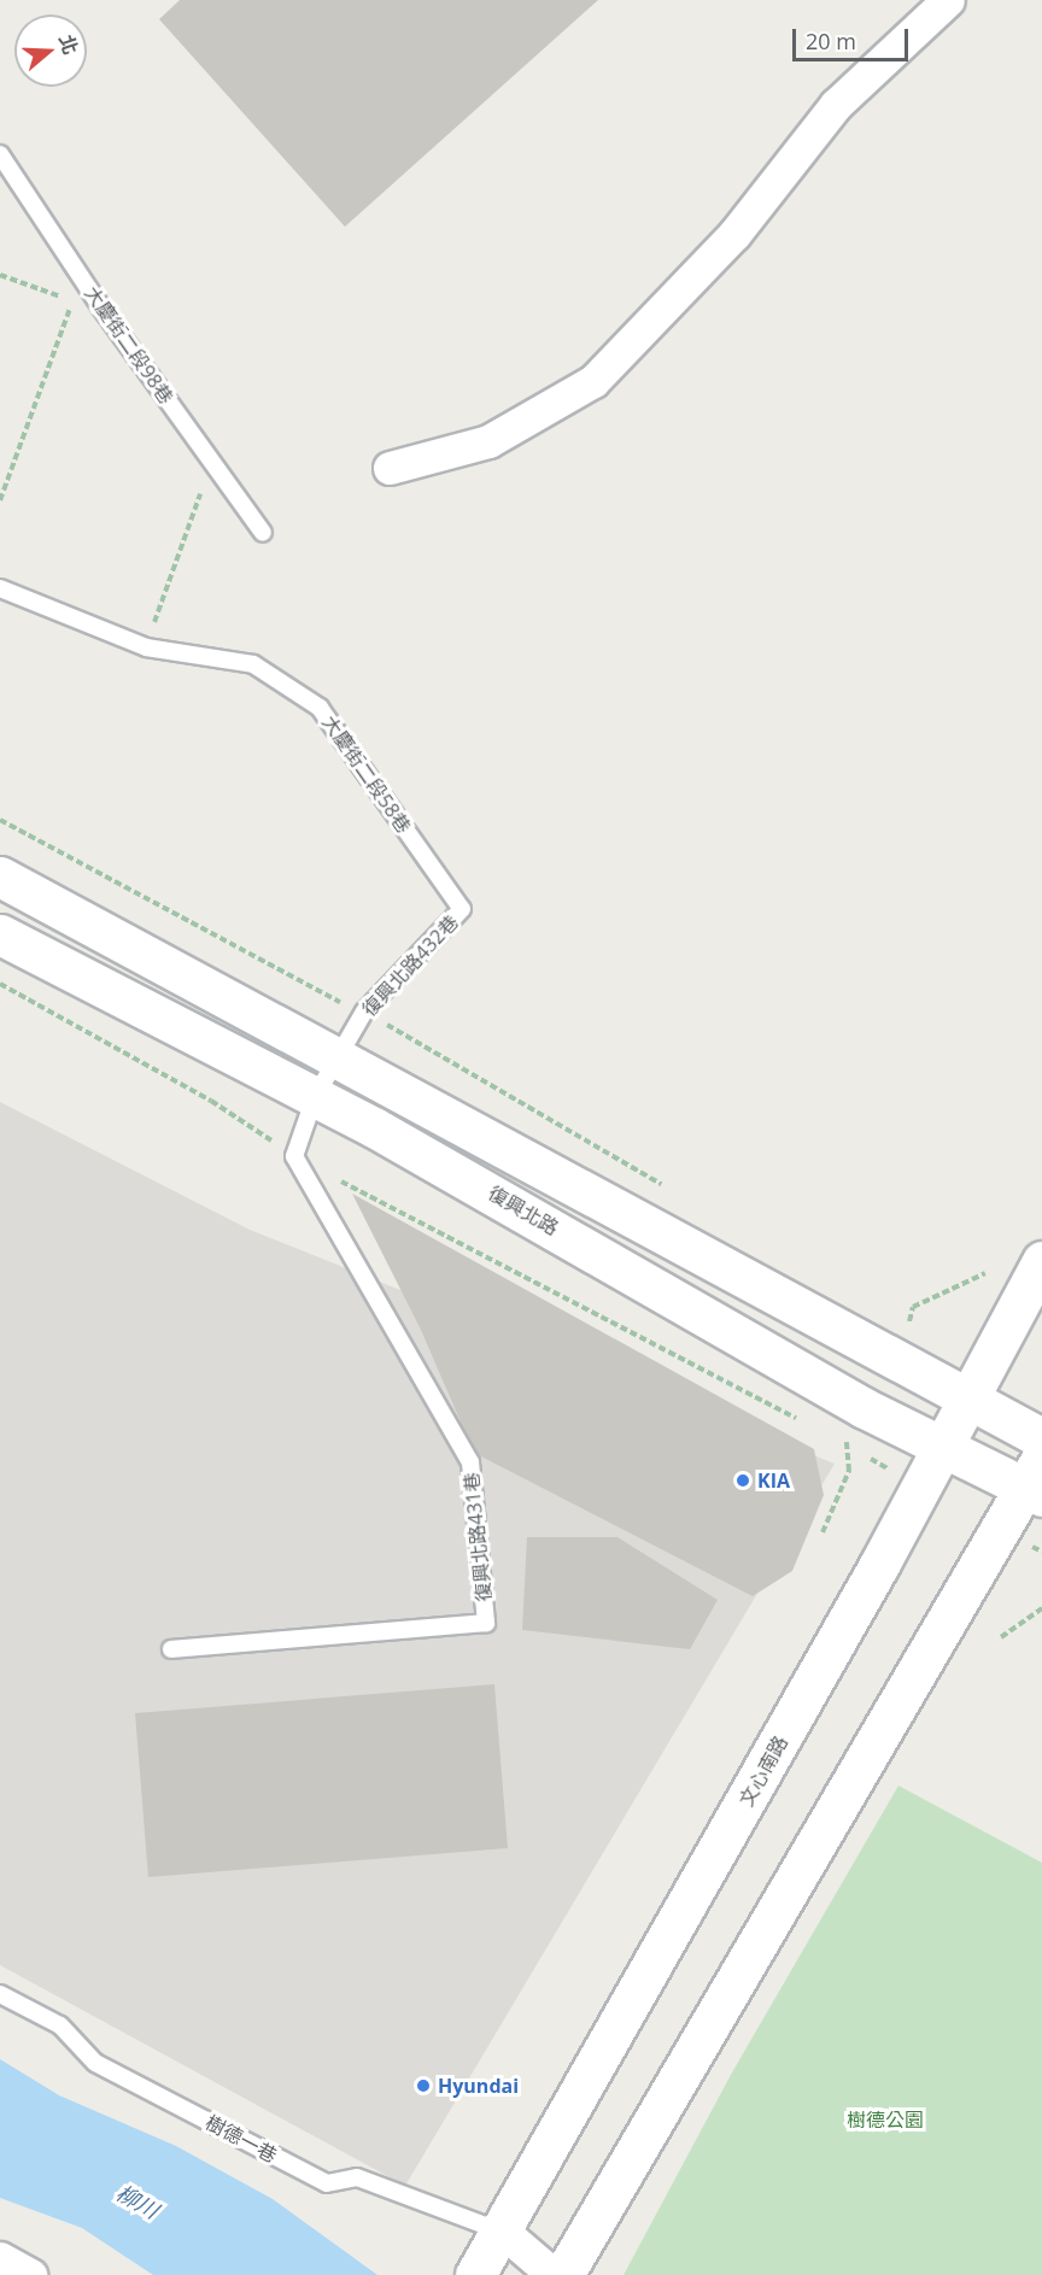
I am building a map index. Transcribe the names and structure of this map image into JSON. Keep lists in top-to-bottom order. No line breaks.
{"streets":{"street":["復興北路","文心南路"],"lane":["大慶街二段98巷","大慶街二段58巷","復興北路432巷","復興北路431巷","樹德一巷"]},"crossings":[["大慶街二段58巷","復興北路432巷"],["復興北路432巷","復興北路"],["復興北路","文心南路"],["文心南路","樹德一巷"]],"water":["柳川"],"parks":["樹德公園"],"places":["KIA","Hyundai"],"scale_bar":"20 m","north":"right"}
